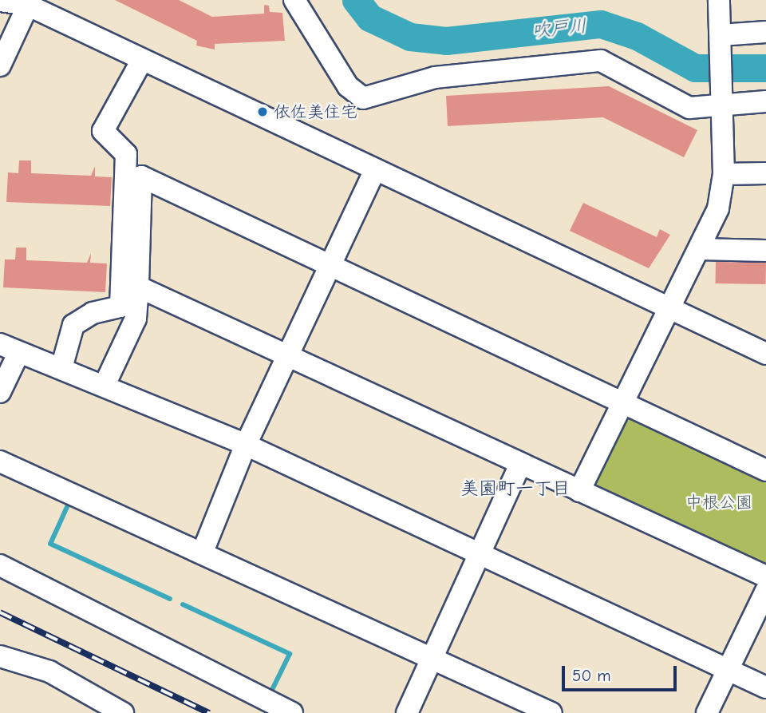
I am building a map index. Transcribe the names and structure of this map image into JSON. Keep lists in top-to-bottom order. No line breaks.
{"districts":["美園町一丁目"],"water":["吹戸川"],"parks":["中根公園"],"places":["依佐美住宅"],"scale_bar":"50 m"}
